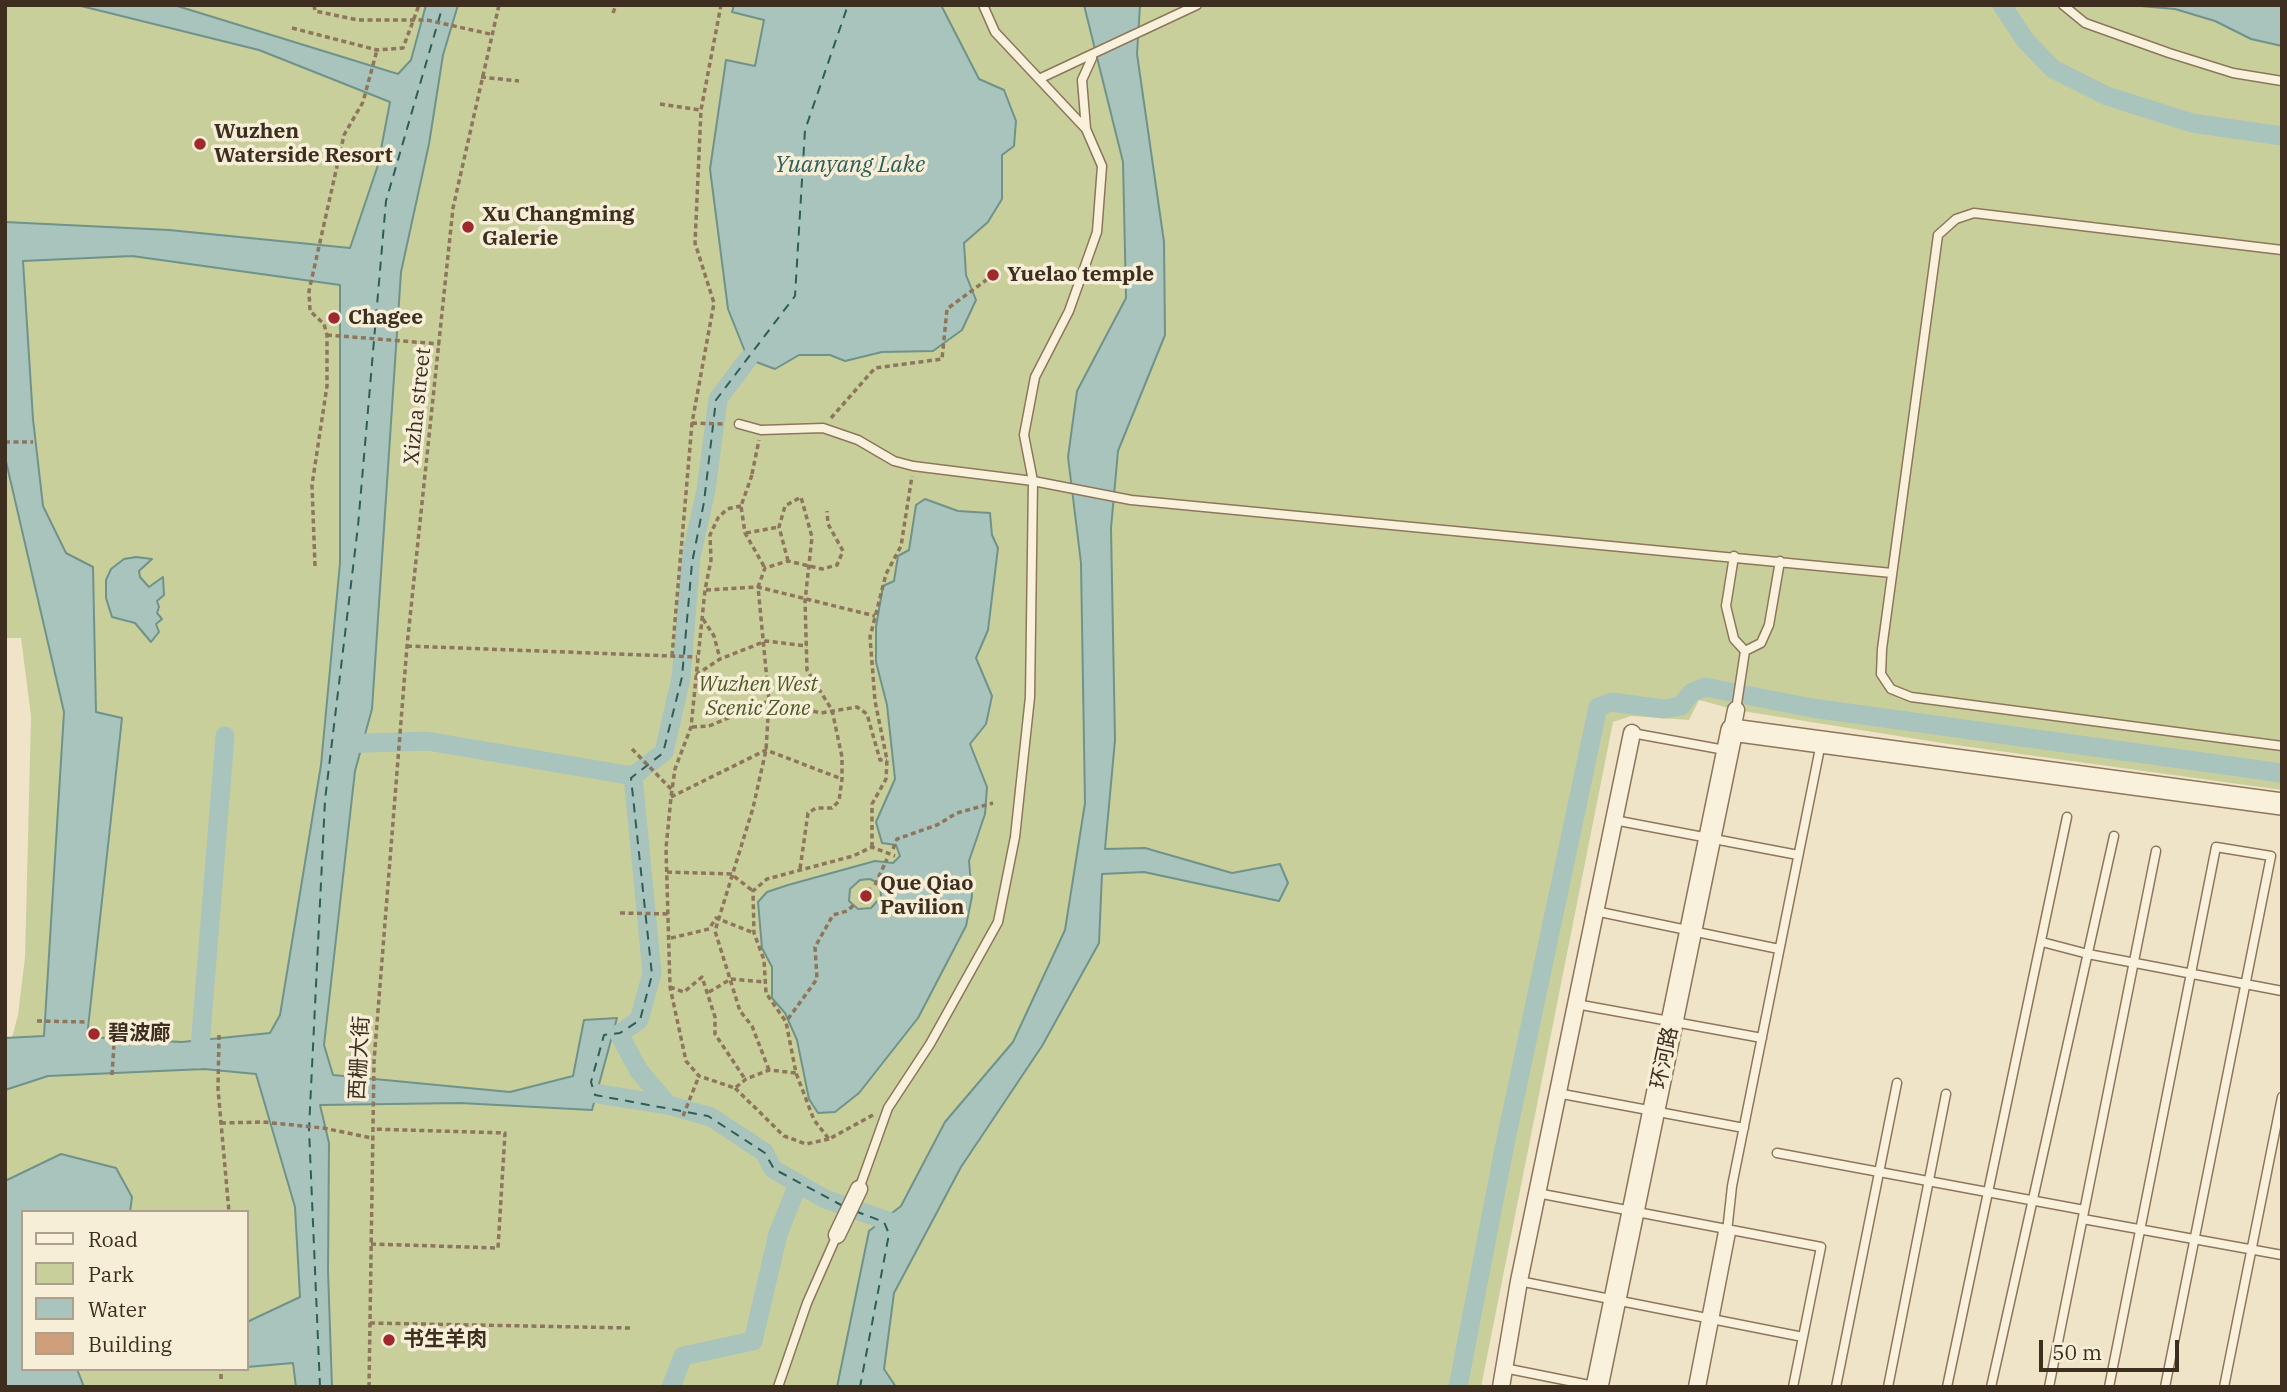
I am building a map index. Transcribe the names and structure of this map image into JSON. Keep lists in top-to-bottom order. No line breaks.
{"streets":{"street":["环河路"],"path":["Xizha street","西栅大街"]},"crossings":[["Xizha street","西栅大街"]],"water":["Yuanyang Lake"],"parks":["Wuzhen West Scenic Zone"],"places":["Wuzhen Waterside Resort","Xu Changming Galerie","Yuelao temple","Chagee","Que Qiao Pavilion","碧波廊","书生羊肉"],"legend":["Road","Park","Water","Building"],"scale_bar":"50 m"}
